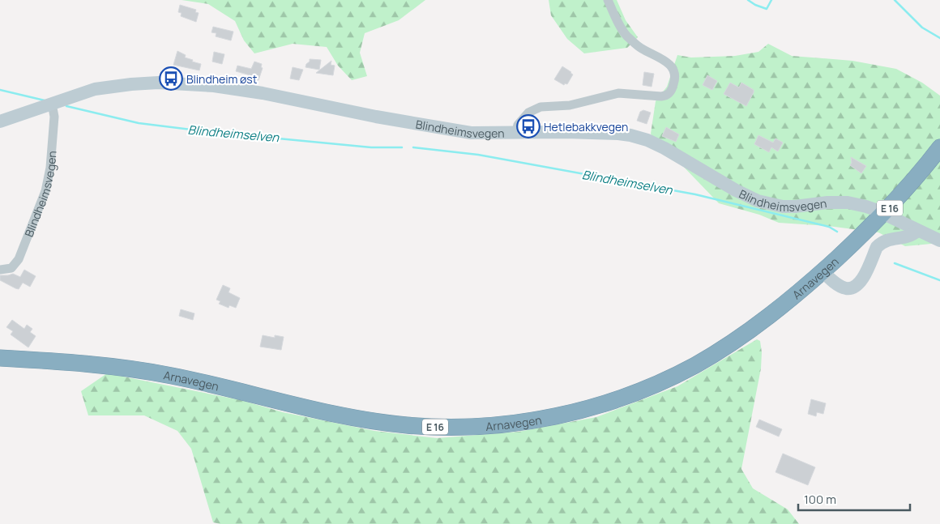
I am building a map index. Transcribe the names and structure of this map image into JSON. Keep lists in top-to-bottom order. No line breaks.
{"streets":{"highway":["E 16","Arnavegen"],"street":["Blindheimsvegen"]},"water":["Blindheimselven"],"places":{"bus stop":["Blindheim øst","Hetlebakkvegen"]},"scale_bar":"100 m"}
